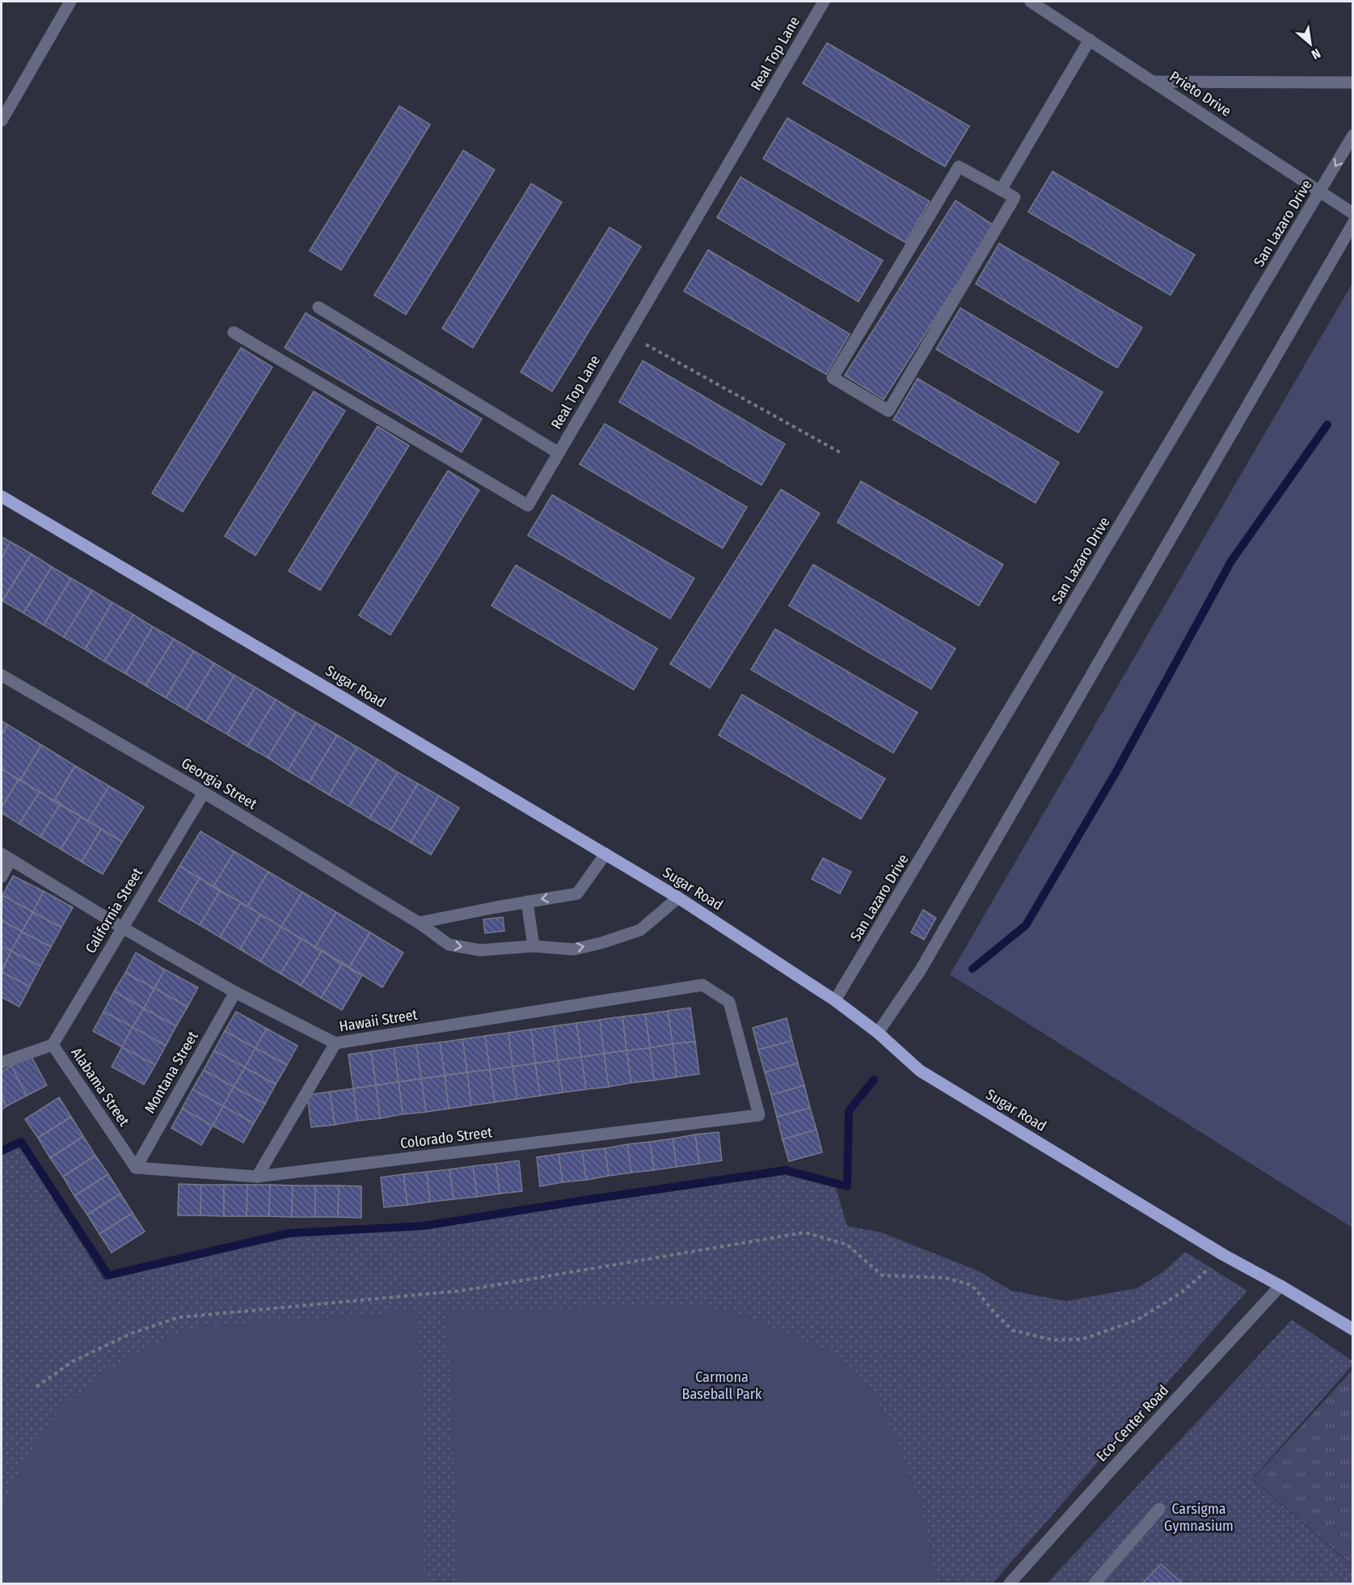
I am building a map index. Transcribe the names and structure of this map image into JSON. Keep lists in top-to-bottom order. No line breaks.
{"streets":{"main road":["Sugar Road"],"street":["Real Top Lane","Prieto Drive","San Lazaro Drive","Georgia Street","California Street","Hawaii Street","Montana Street","Alabama Street","Colorado Street","Eco-Center Road"]},"crossings":[["Prieto Drive","San Lazaro Drive"],["San Lazaro Drive","Sugar Road"],["Sugar Road","Eco-Center Road"],["Georgia Street","California Street"],["California Street","Hawaii Street"],["California Street","Alabama Street"],["Hawaii Street","Montana Street"],["Hawaii Street","Colorado Street"],["Montana Street","Alabama Street"],["Montana Street","Colorado Street"],["Alabama Street","Colorado Street"]],"parks":["Carmona Baseball Park","Carsigma Gymnasium"],"north":"bottom right"}
